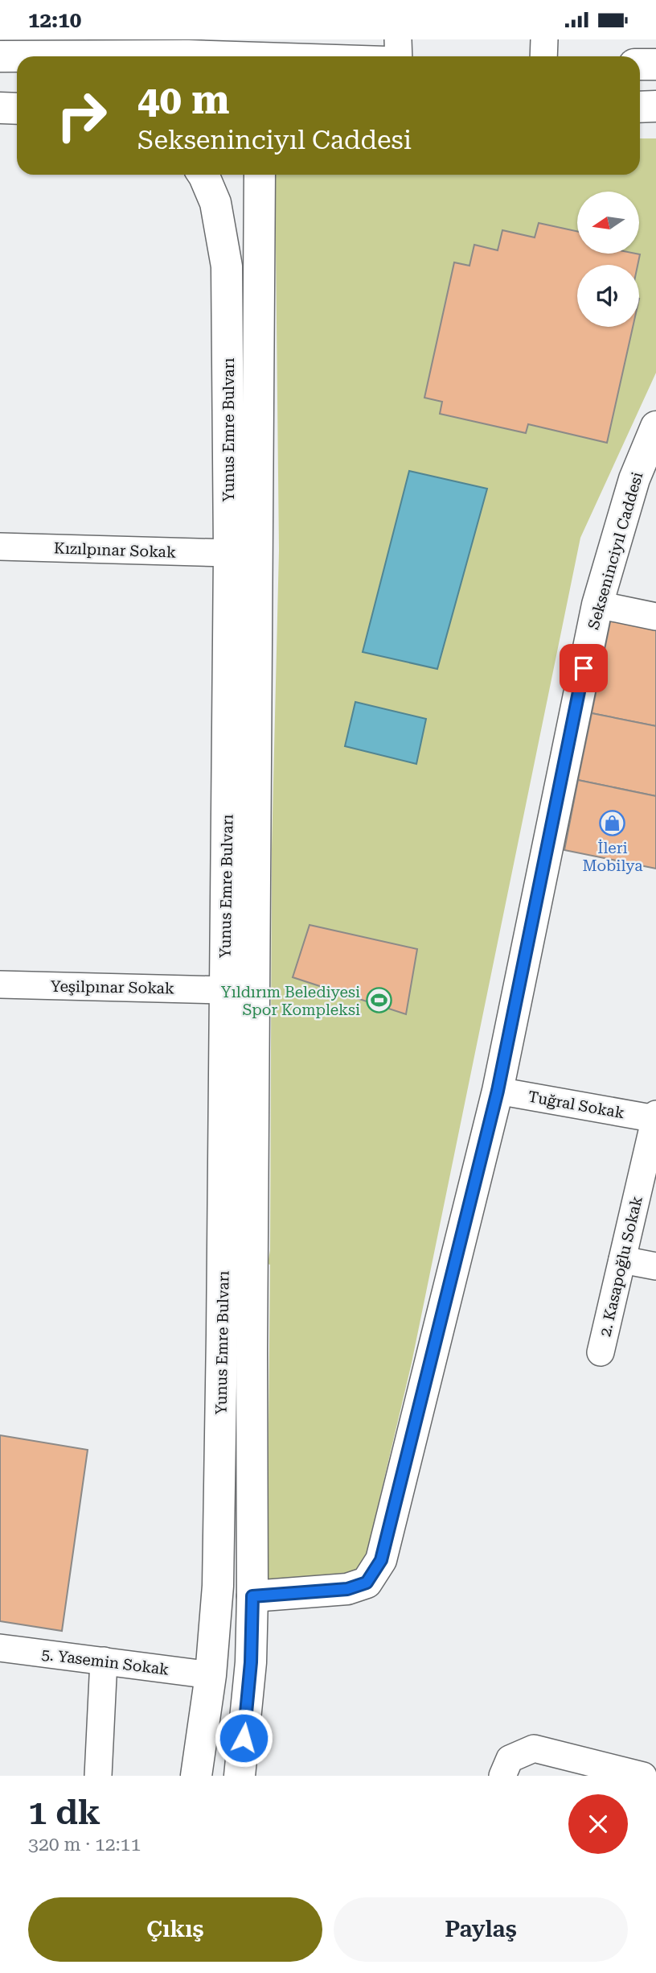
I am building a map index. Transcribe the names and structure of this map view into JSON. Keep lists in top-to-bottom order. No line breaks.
{"streets":{"main road":["Yunus Emre Bulvarı","Sekseninciyıl Caddesi"],"street":["Kızılpınar Sokak","Yeşilpınar Sokak","Tuğral Sokak","2. Kasapoğlu Sokak","5. Yasemin Sokak"]},"crossings":[["Yunus Emre Bulvarı","Kızılpınar Sokak"],["Yunus Emre Bulvarı","Sekseninciyıl Caddesi"],["Yunus Emre Bulvarı","Yeşilpınar Sokak"],["Yunus Emre Bulvarı","5. Yasemin Sokak"],["Sekseninciyıl Caddesi","Tuğral Sokak"],["Tuğral Sokak","2. Kasapoğlu Sokak"]],"places":{"shop":["İleri Mobilya"],"sports":["Yıldırım Belediyesi Spor Kompleksi"]},"north":"left","page":{"status":"12:10","turn":["40 m","Sekseninciyıl Caddesi"],"heading":["1 dk","320 m · 12:11"],"buttons":["Çıkış","Paylaş"]}}
